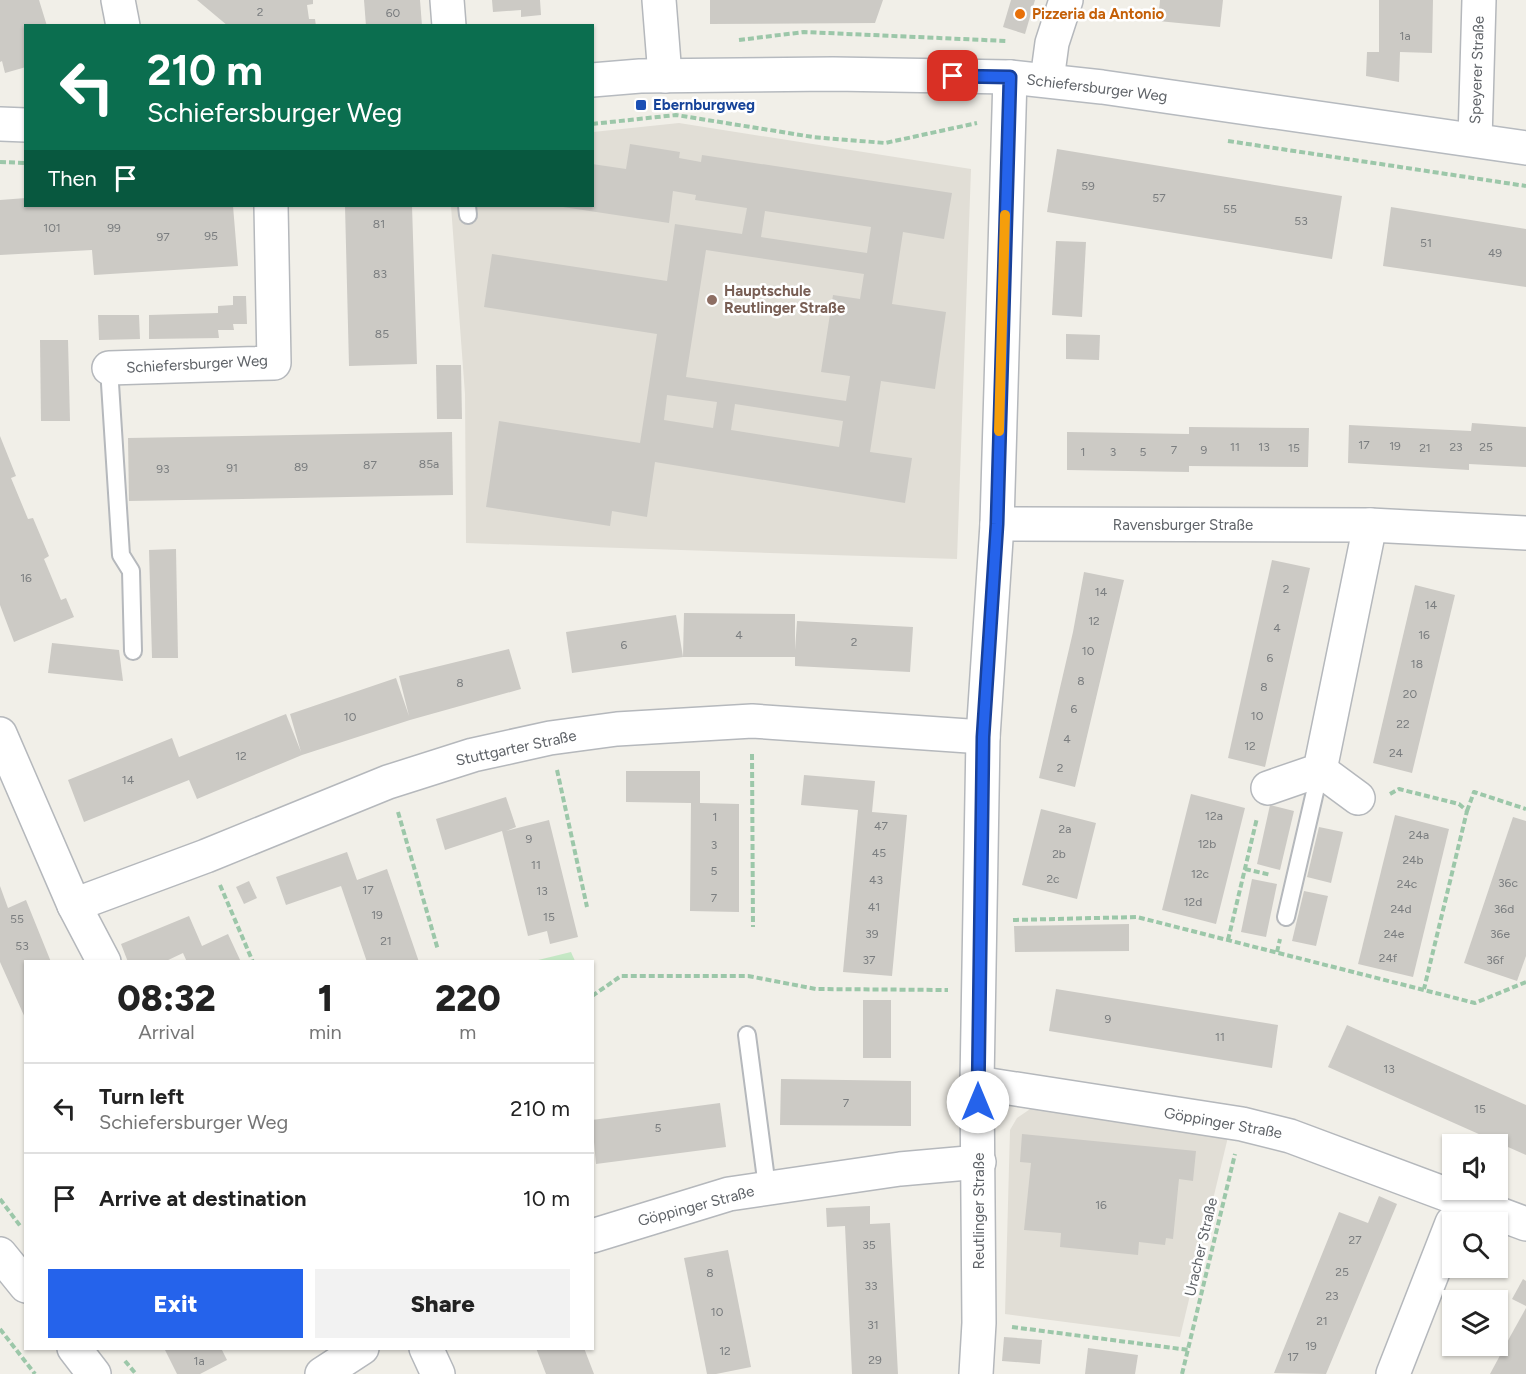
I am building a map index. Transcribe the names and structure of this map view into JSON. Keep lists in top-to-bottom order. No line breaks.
{"streets":{"street":["Speyerer Straße","Schiefersburger Weg","Ravensburger Straße","Stuttgarter Straße","Göppinger Straße","Reutlinger Straße"],"path":["Uracher Straße"]},"crossings":[["Speyerer Straße","Schiefersburger Weg"],["Schiefersburger Weg","Reutlinger Straße"],["Ravensburger Straße","Reutlinger Straße"],["Stuttgarter Straße","Reutlinger Straße"],["Göppinger Straße","Reutlinger Straße"],["Göppinger Straße","Uracher Straße"]],"places":{"other":["Pizzeria da Antonio","Hauptschule Reutlinger Straße"],"transit":["Ebernburgweg"]},"house_numbers":["2","60","1a","59","57","55","53","81","101","99","95","97","51","49","83","85","17","19","11","13","23","25","15","21","7","9","1","3","5","85a","87","89","91","93","16","2","14","14","12","4","4","16","2","6","10","6","18","8","8","8","20","6","10","10","22","4","12","24","12","2","14","12a","1","47","2a","24a","9","12b","3","45","2b","24b","11","5","12c","2c","43","36c","24c","17","13","7","12d","41","24d","36d","19","15","55","39","24e","36e","21","53","24f","37","36f","9","11","13","7","15","5","16","27","35","25","8","33","23","10","21","31","19","12","17","29","1a"],"page":{"turn":["210 m","Schiefersburger Weg"],"then":"Then","eta":["08:32","Arrival","1","min","220","m"],"list":[{"name":"Turn left","note":"Schiefersburger Weg","value":"210 m"},{"name":"Arrive at destination","value":"10 m"}],"buttons":["Exit","Share"]}}
